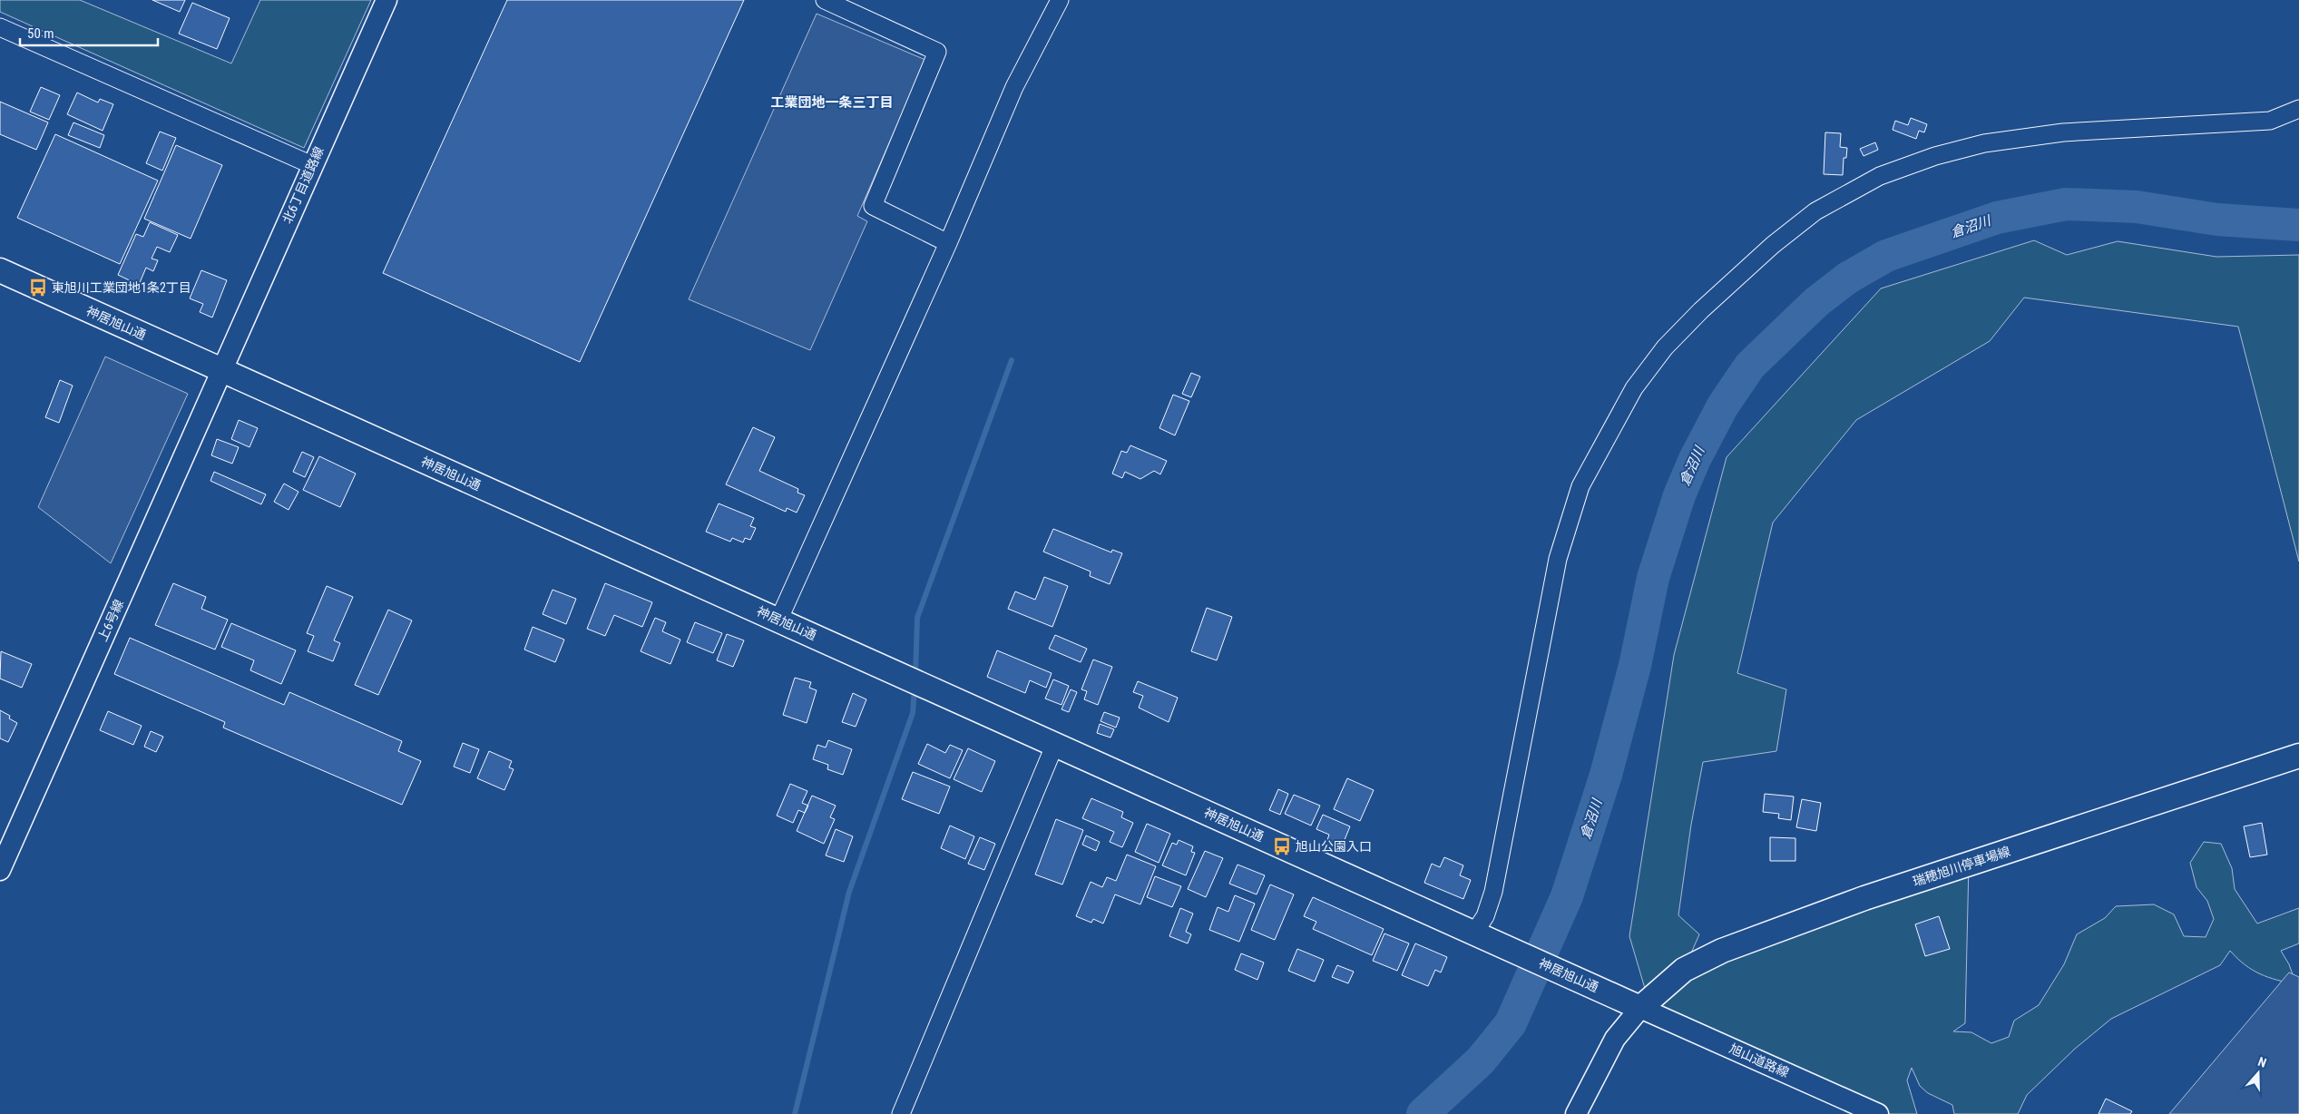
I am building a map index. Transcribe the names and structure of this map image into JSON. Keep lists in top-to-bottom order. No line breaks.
{"streets":{"main road":["神居旭山通","瑞穂旭川停車場線"],"street":["北6丁目道路線","上6号線","旭山道路線"]},"crossings":[["北6丁目道路線","神居旭山通"],["北6丁目道路線","上6号線"],["神居旭山通","上6号線"],["神居旭山通","瑞穂旭川停車場線"],["神居旭山通","旭山道路線"],["瑞穂旭川停車場線","旭山道路線"]],"districts":["工業団地一条三丁目"],"water":["倉沼川"],"places":{"bus stop":["東旭川工業団地1条2丁目","旭山公園入口"]},"scale_bar":"50 m","north":"top"}
